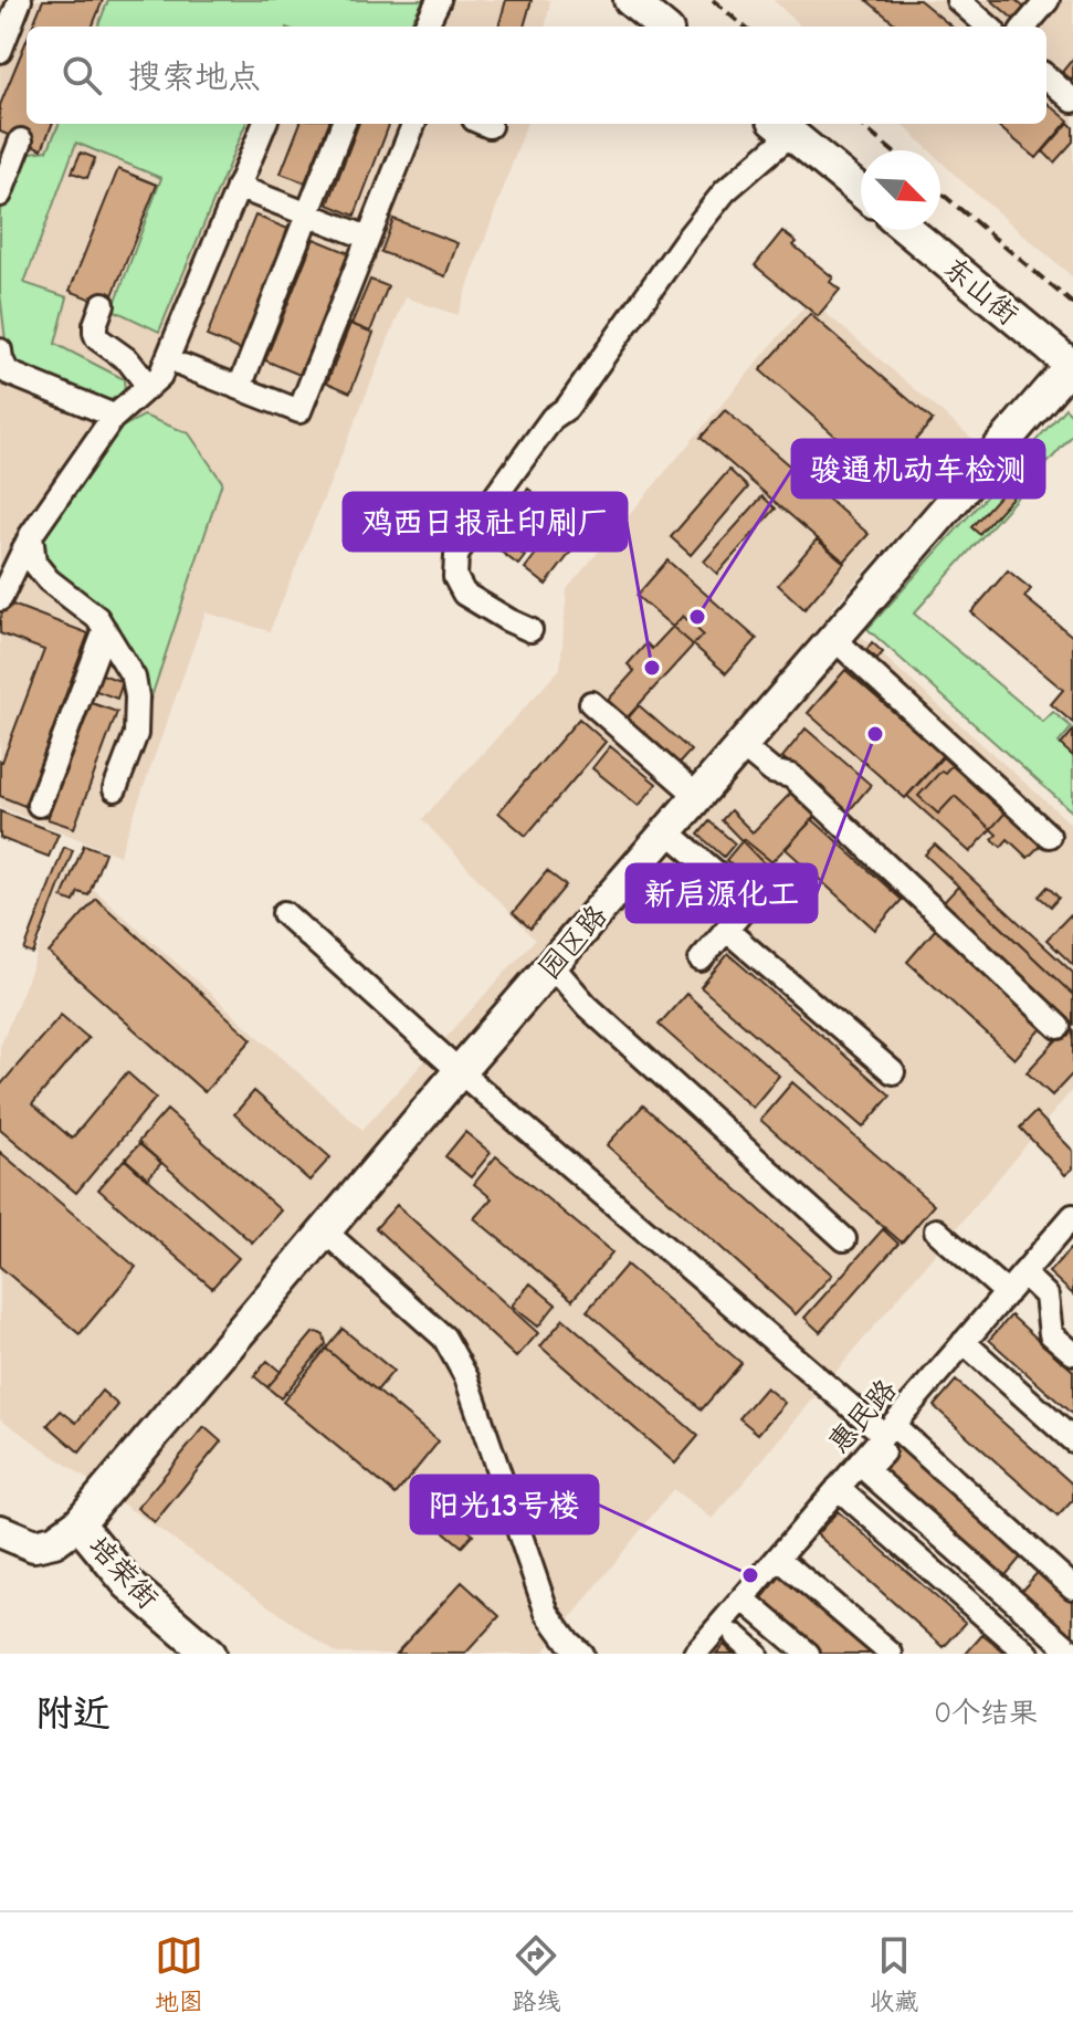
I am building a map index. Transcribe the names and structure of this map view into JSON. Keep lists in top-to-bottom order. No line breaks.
{"streets":{"highway":["东山街","园区路","培荣街"],"street":["惠民路"]},"crossings":[["东山街","园区路"],["园区路","培荣街"]],"places":["骏通机动车检测","鸡西日报社印刷厂","新启源化工","阳光13号楼"],"north":"bottom right","page":{"search":"搜索地点","heading":["附近","0个结果"],"nav":["地图","路线","收藏"]}}
